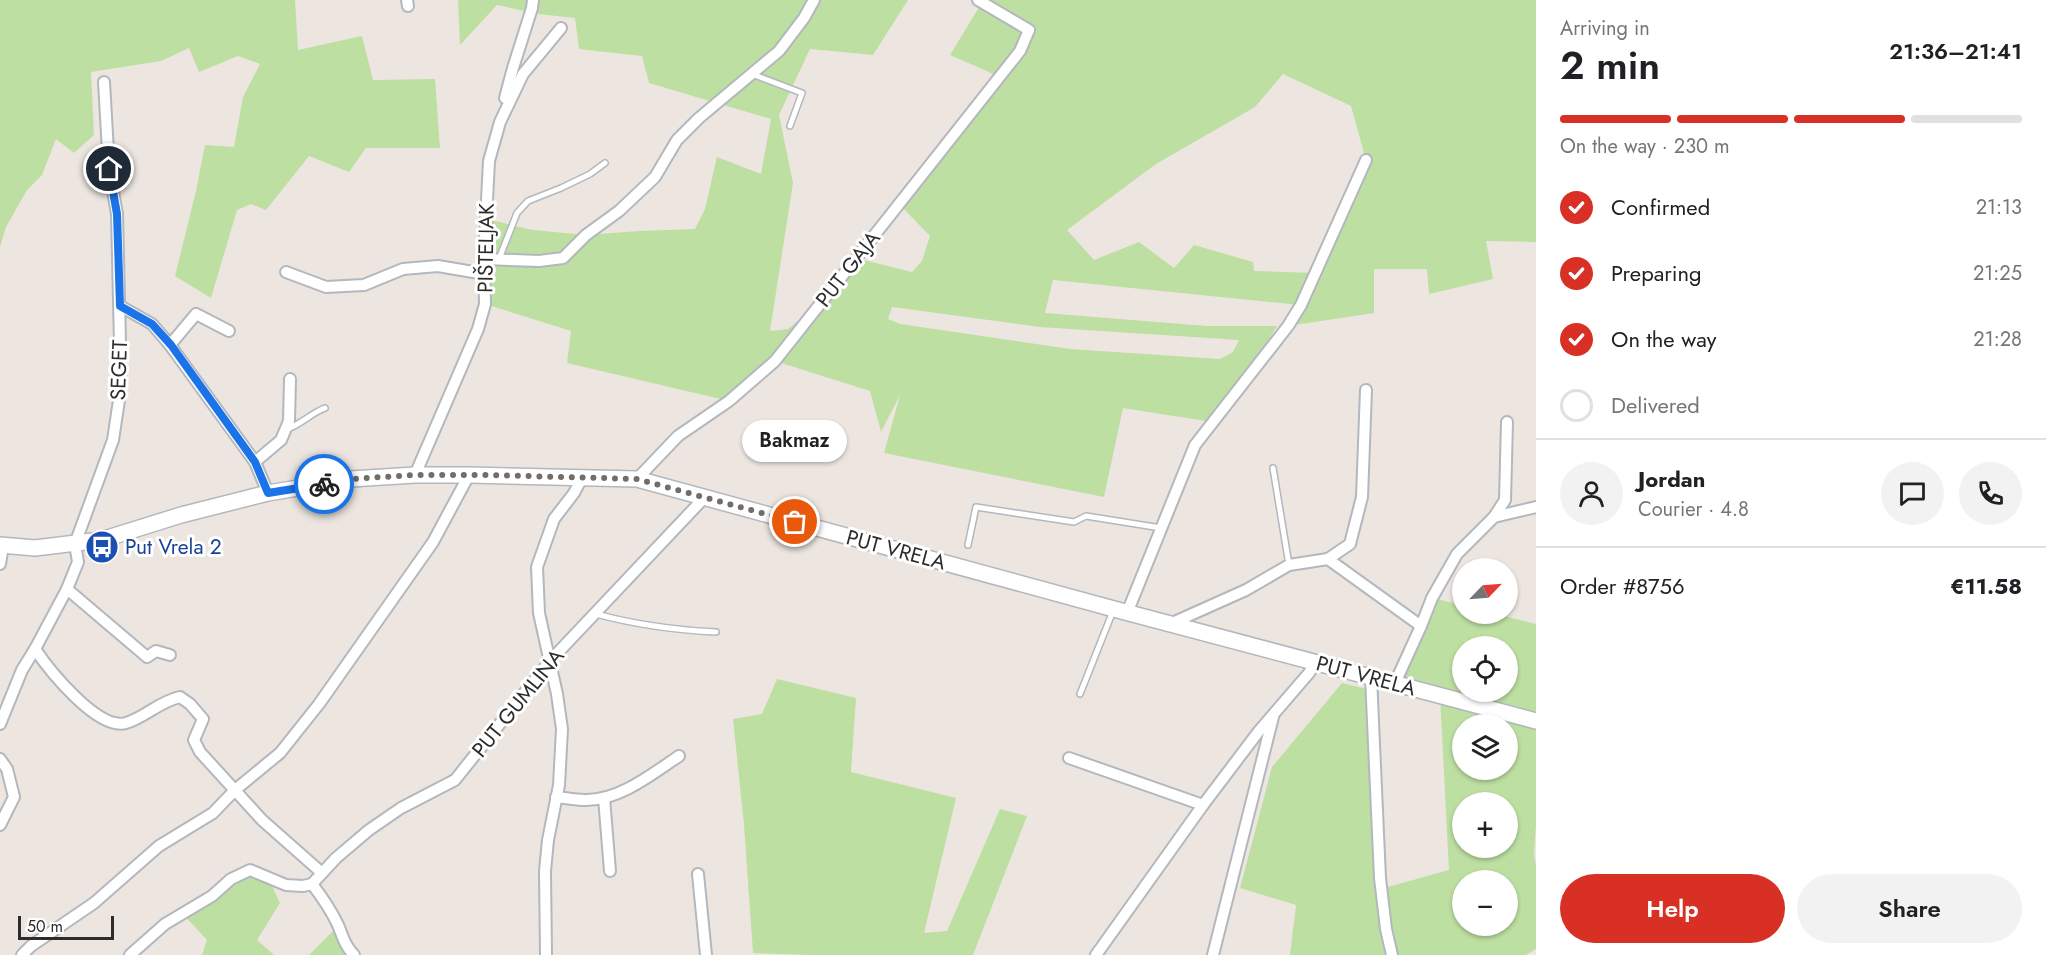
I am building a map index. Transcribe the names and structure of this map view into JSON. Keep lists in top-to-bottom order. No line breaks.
{"streets":{"main road":["PUT VRELA"],"street":["PIŠTELJAK","PUT GAJA","SEGET","PUT GUMLINA"]},"crossings":[["PIŠTELJAK","PUT VRELA"],["PUT GAJA","PUT VRELA"],["SEGET","PUT VRELA"],["PUT VRELA","PUT GUMLINA"]],"places":{"other":["Bakmaz"],"bus stop":["Put Vrela 2"]},"scale_bar":"50 m","north":"top right","page":{"heading":["2 min","Arriving in","21:36–21:41"],"panel":["Jordan","Courier · 4.8","Order #8756","€11.58"],"bar":"On the way · 230 m","list":[["Confirmed","21:13"],["Preparing","21:25"],["On the way","21:28"],"Delivered"],"bubble":"Bakmaz","map_buttons":["+","−"],"buttons":["Help","Share"],"scale":"50 m"}}
